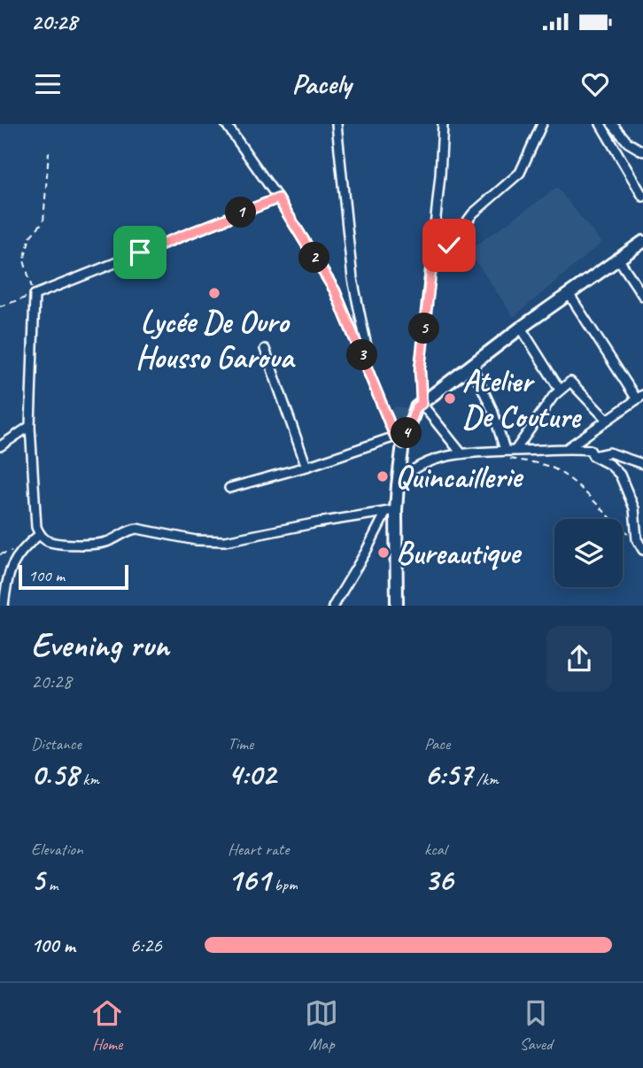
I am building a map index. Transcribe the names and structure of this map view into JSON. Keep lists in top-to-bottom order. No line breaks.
{"places":["Lycée De Ouro Housso Garoua","Atelier De Couture","Quincaillerie","Bureautique"],"scale_bar":"100 m","page":{"status":"20:28","header":"Pacely","pins":["1","2","5","3","4"],"scale":"100 m","heading":["Evening run","20:28"],"stats":[["Distance","0.58 km"],["Time","4:02"],["Pace","6:57 /km"],["Elevation","5 m"],["Heart rate","161 bpm"],["kcal","36"]],"list":[{"name":"100 m","note":"6:26"}],"tabs":["Home","Map","Saved"]}}
